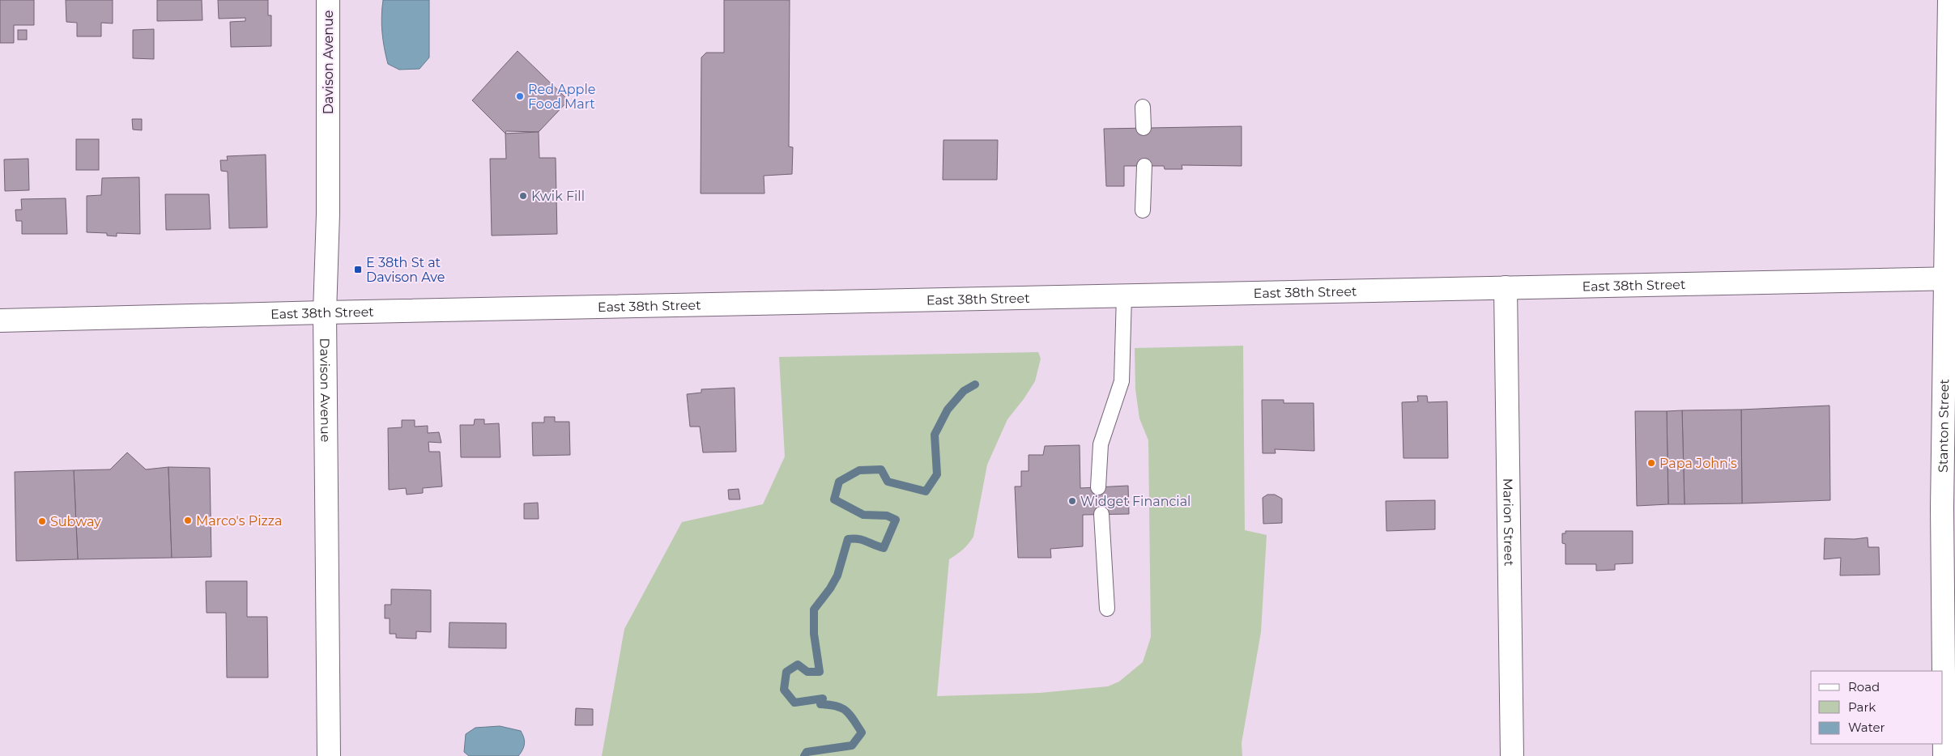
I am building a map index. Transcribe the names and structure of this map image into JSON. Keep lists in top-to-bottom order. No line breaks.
{"streets":{"street":["Davison Avenue","East 38th Street","Stanton Street","Marion Street"]},"crossings":[["Davison Avenue","East 38th Street"],["East 38th Street","Stanton Street"],["East 38th Street","Marion Street"]],"places":{"other":["Red Apple Food Mart","Kwik Fill","Papa John's","Widget Financial","Marco's Pizza","Subway"],"transit":["E 38th St at Davison Ave"]},"legend":["Road","Park","Water"]}
